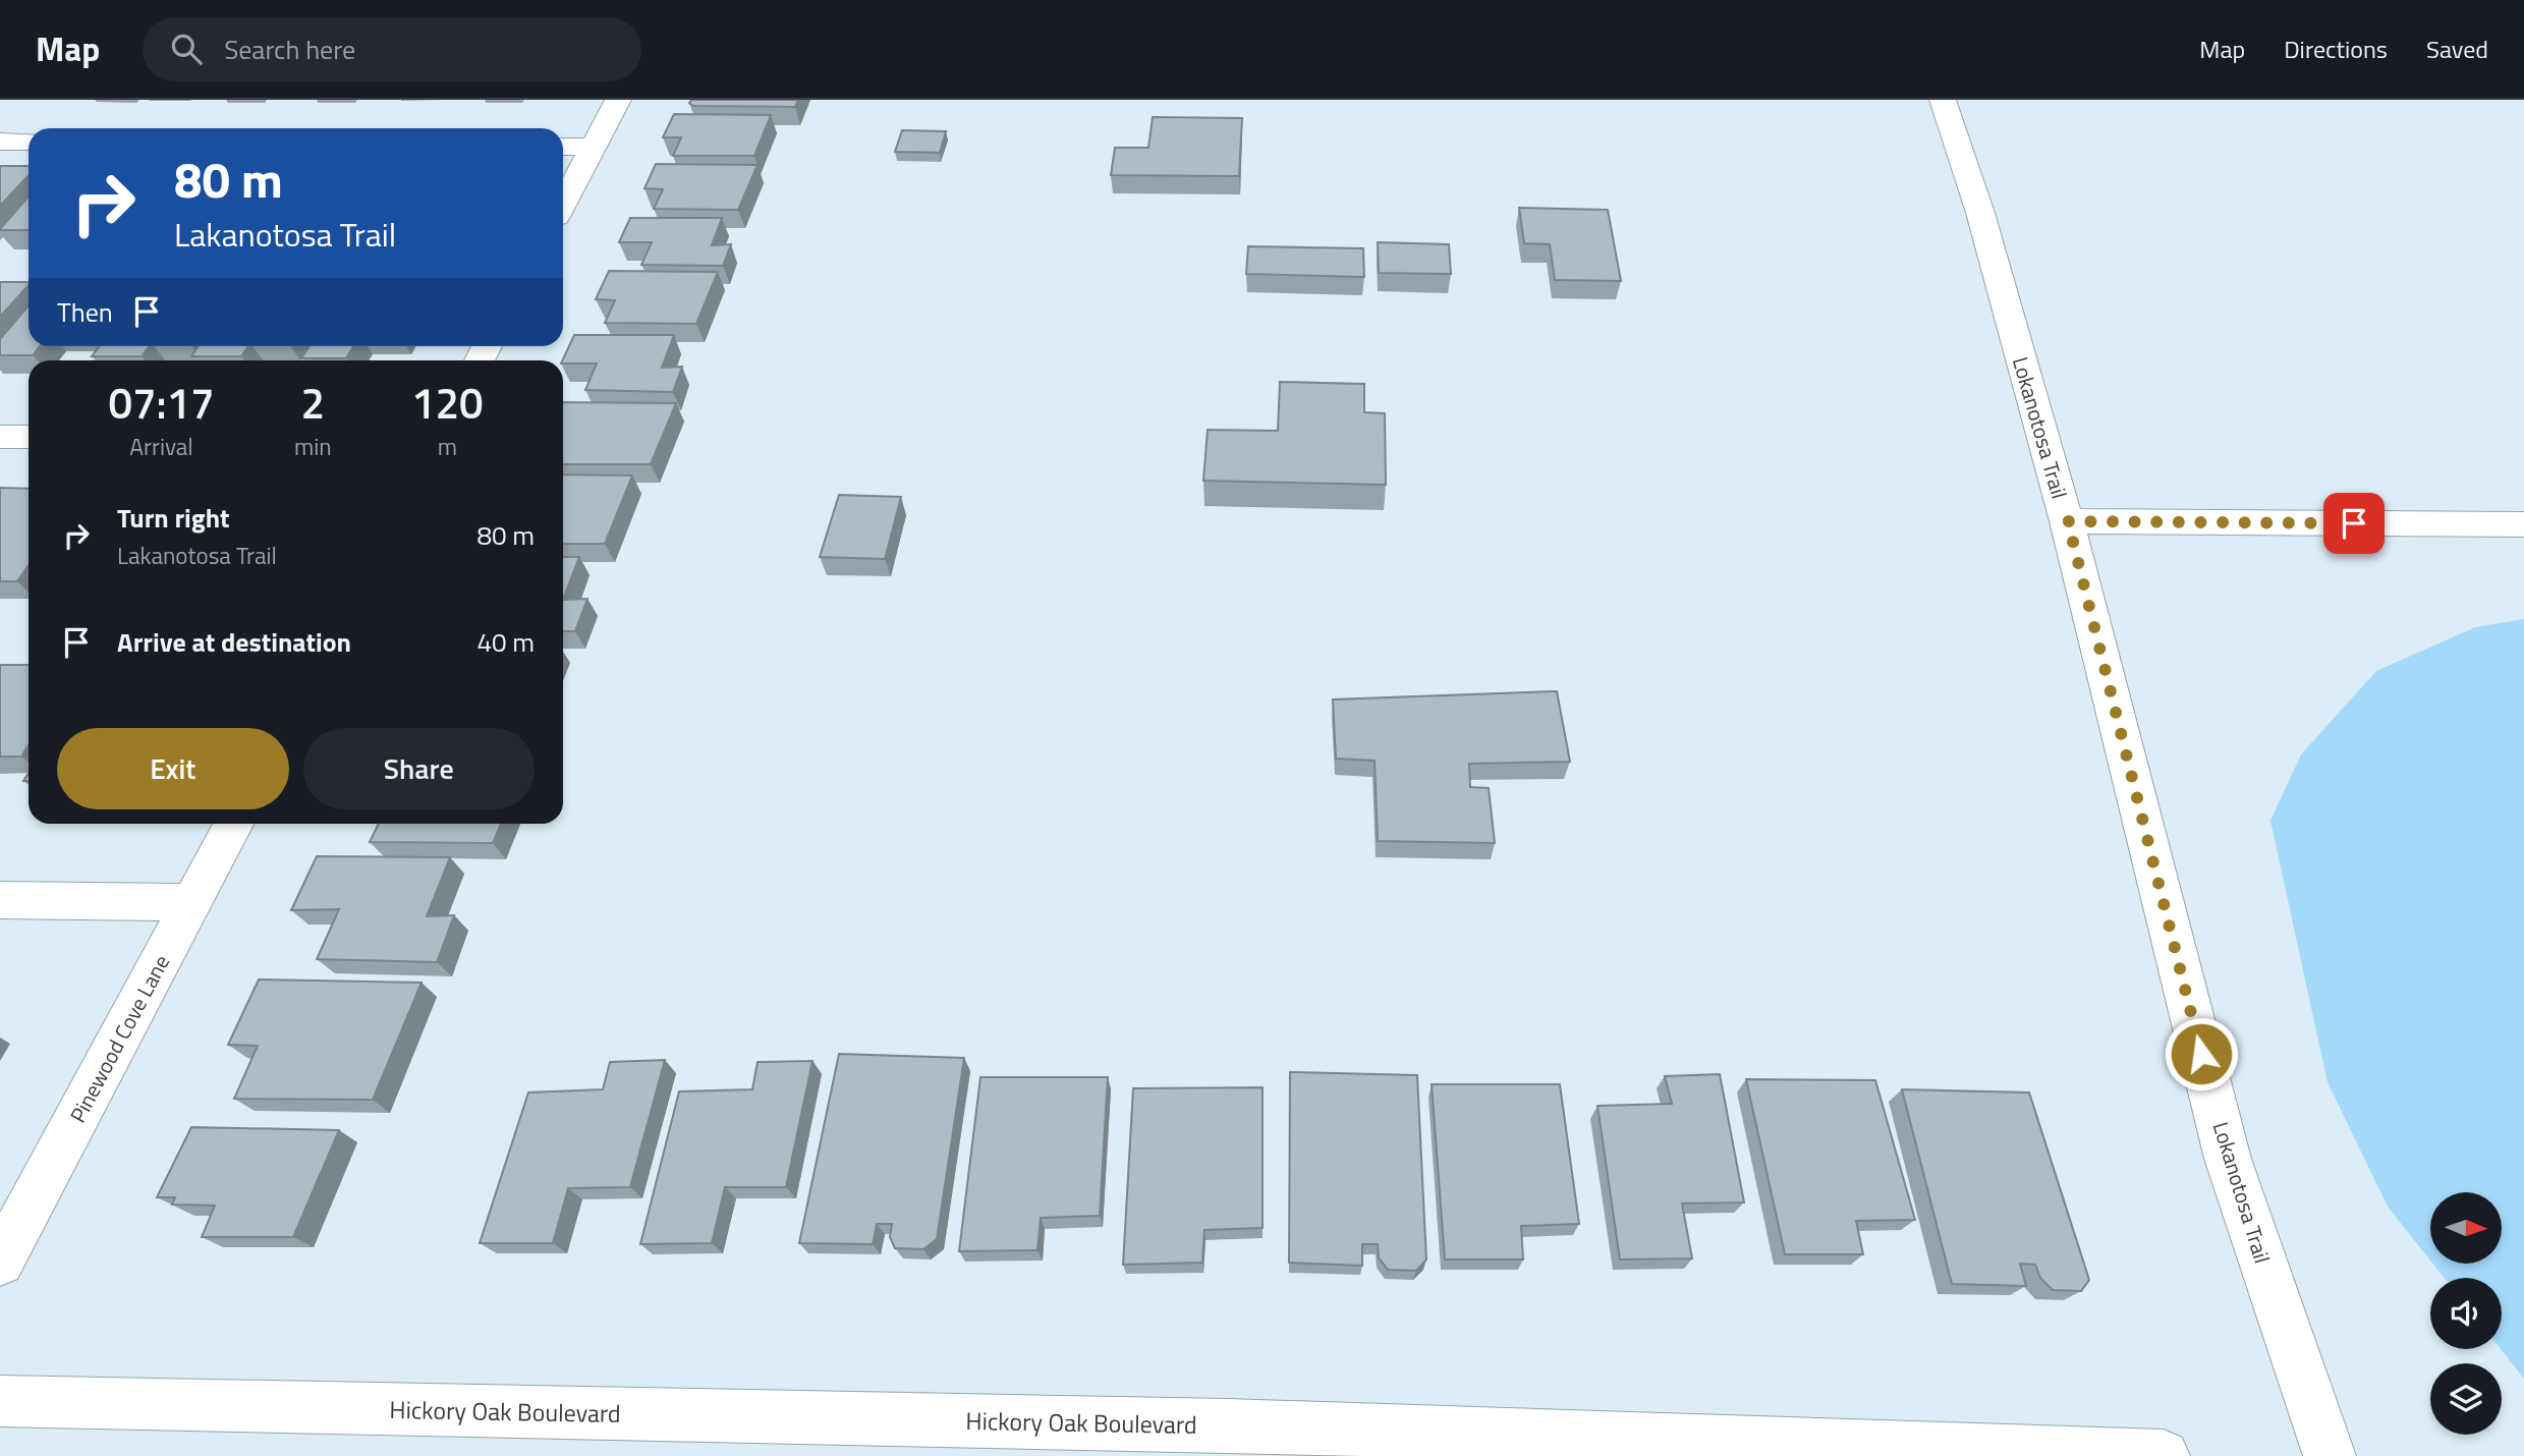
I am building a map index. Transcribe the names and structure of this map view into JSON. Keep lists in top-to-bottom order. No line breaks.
{"streets":{"street":["Lokanotosa Trail","Pinewood Cove Lane","Hickory Oak Boulevard"]},"north":"right","page":{"header":"Map","search":"Search here","nav":["Map","Directions","Saved"],"turn":["80 m","Lakanotosa Trail"],"then":"Then","eta":["07:17","Arrival","2","min","120","m"],"list":[{"name":"Turn right","note":"Lakanotosa Trail","value":"80 m"},{"name":"Arrive at destination","value":"40 m"}],"buttons":["Exit","Share"]}}
